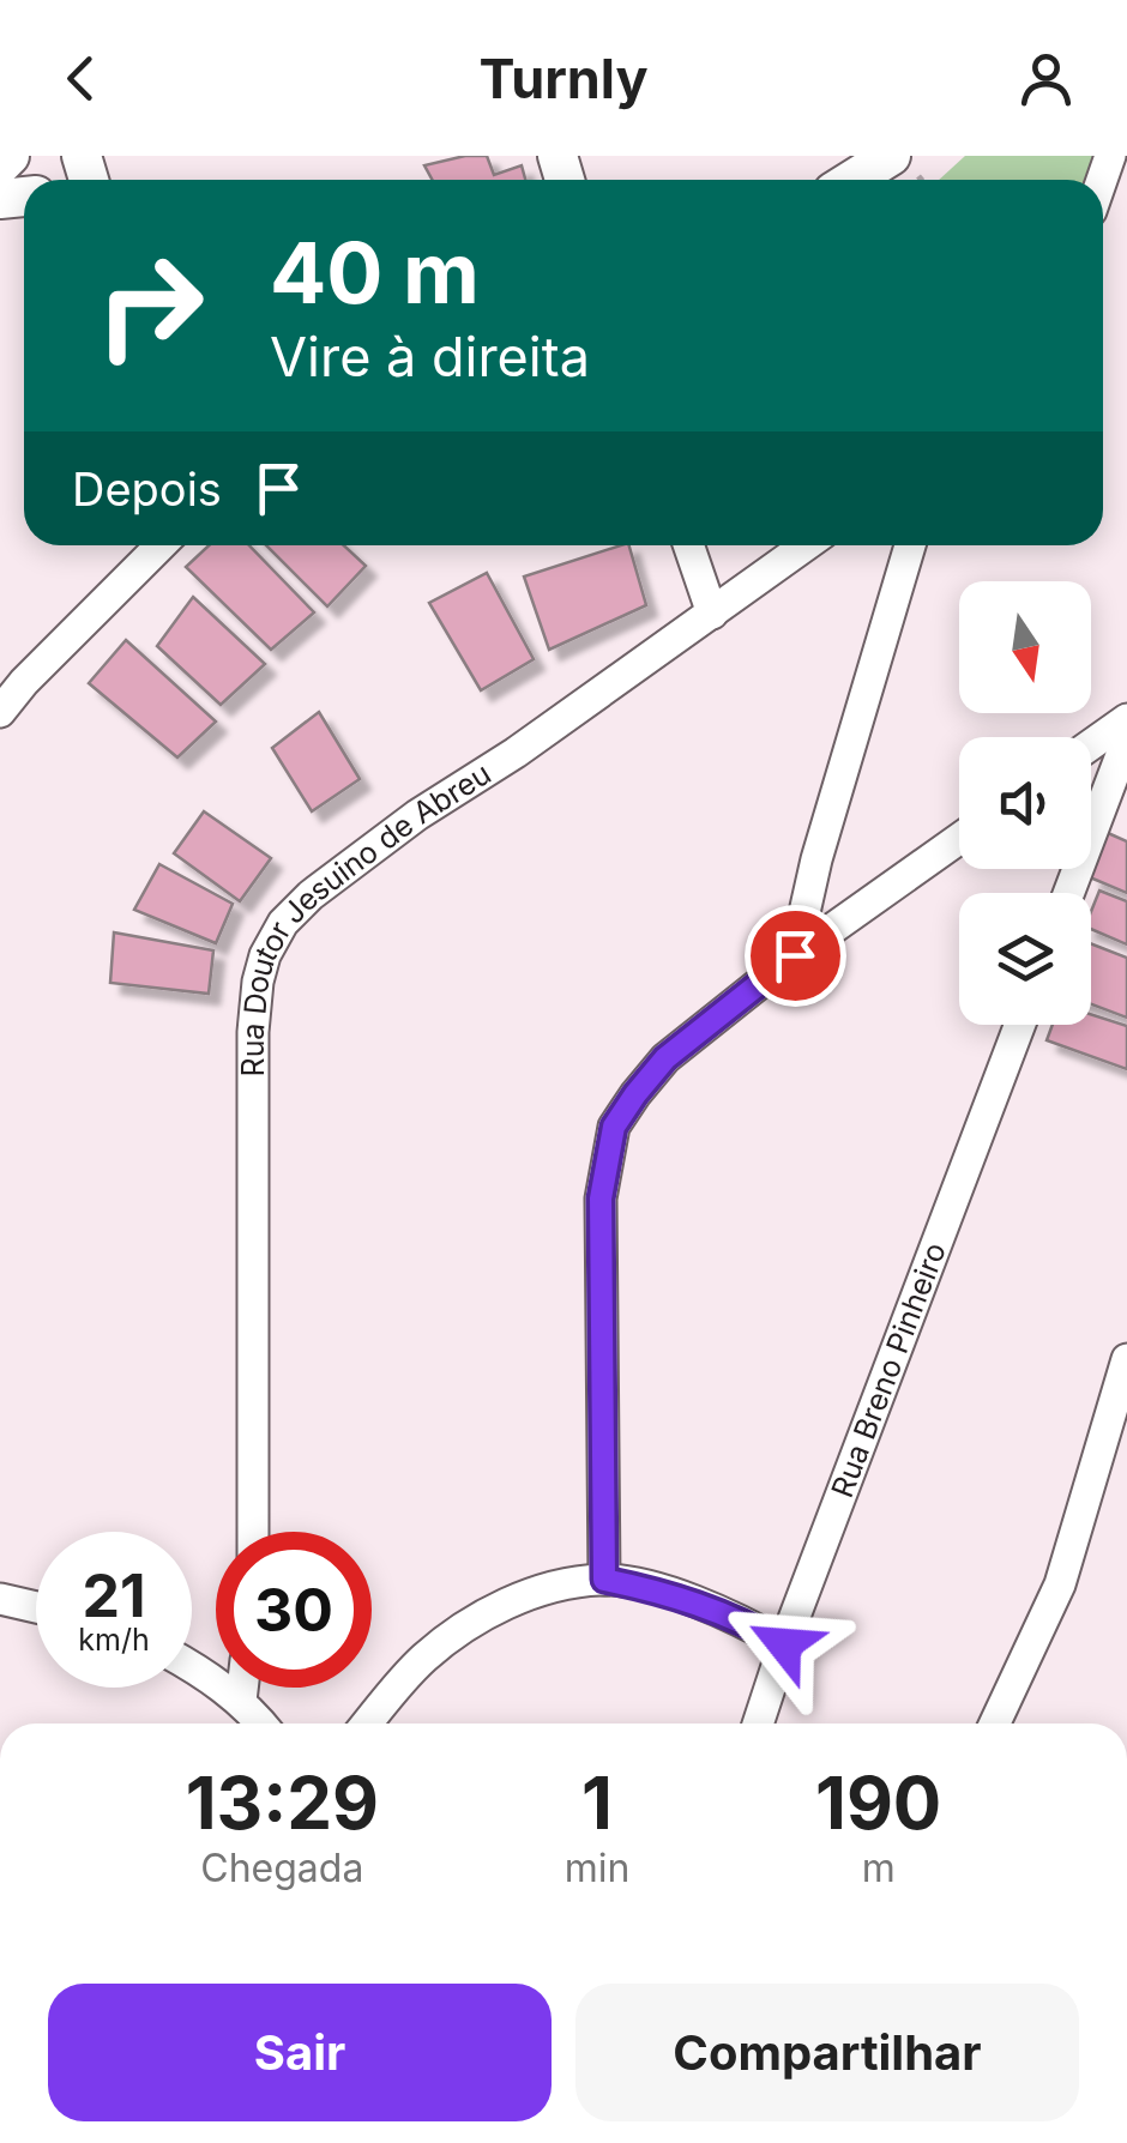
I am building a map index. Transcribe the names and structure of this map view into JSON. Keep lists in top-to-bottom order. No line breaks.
{"streets":{"street":["Rua Doutor Jesuino de Abreu","Rua Breno Pinheiro"]},"north":"bottom","page":{"header":"Turnly","turn":["40 m","Vire à direita"],"then":"Depois","speed":"21 km/h","limit":"30","eta":["13:29","Chegada","1","min","190","m"],"buttons":["Sair","Compartilhar"]}}
